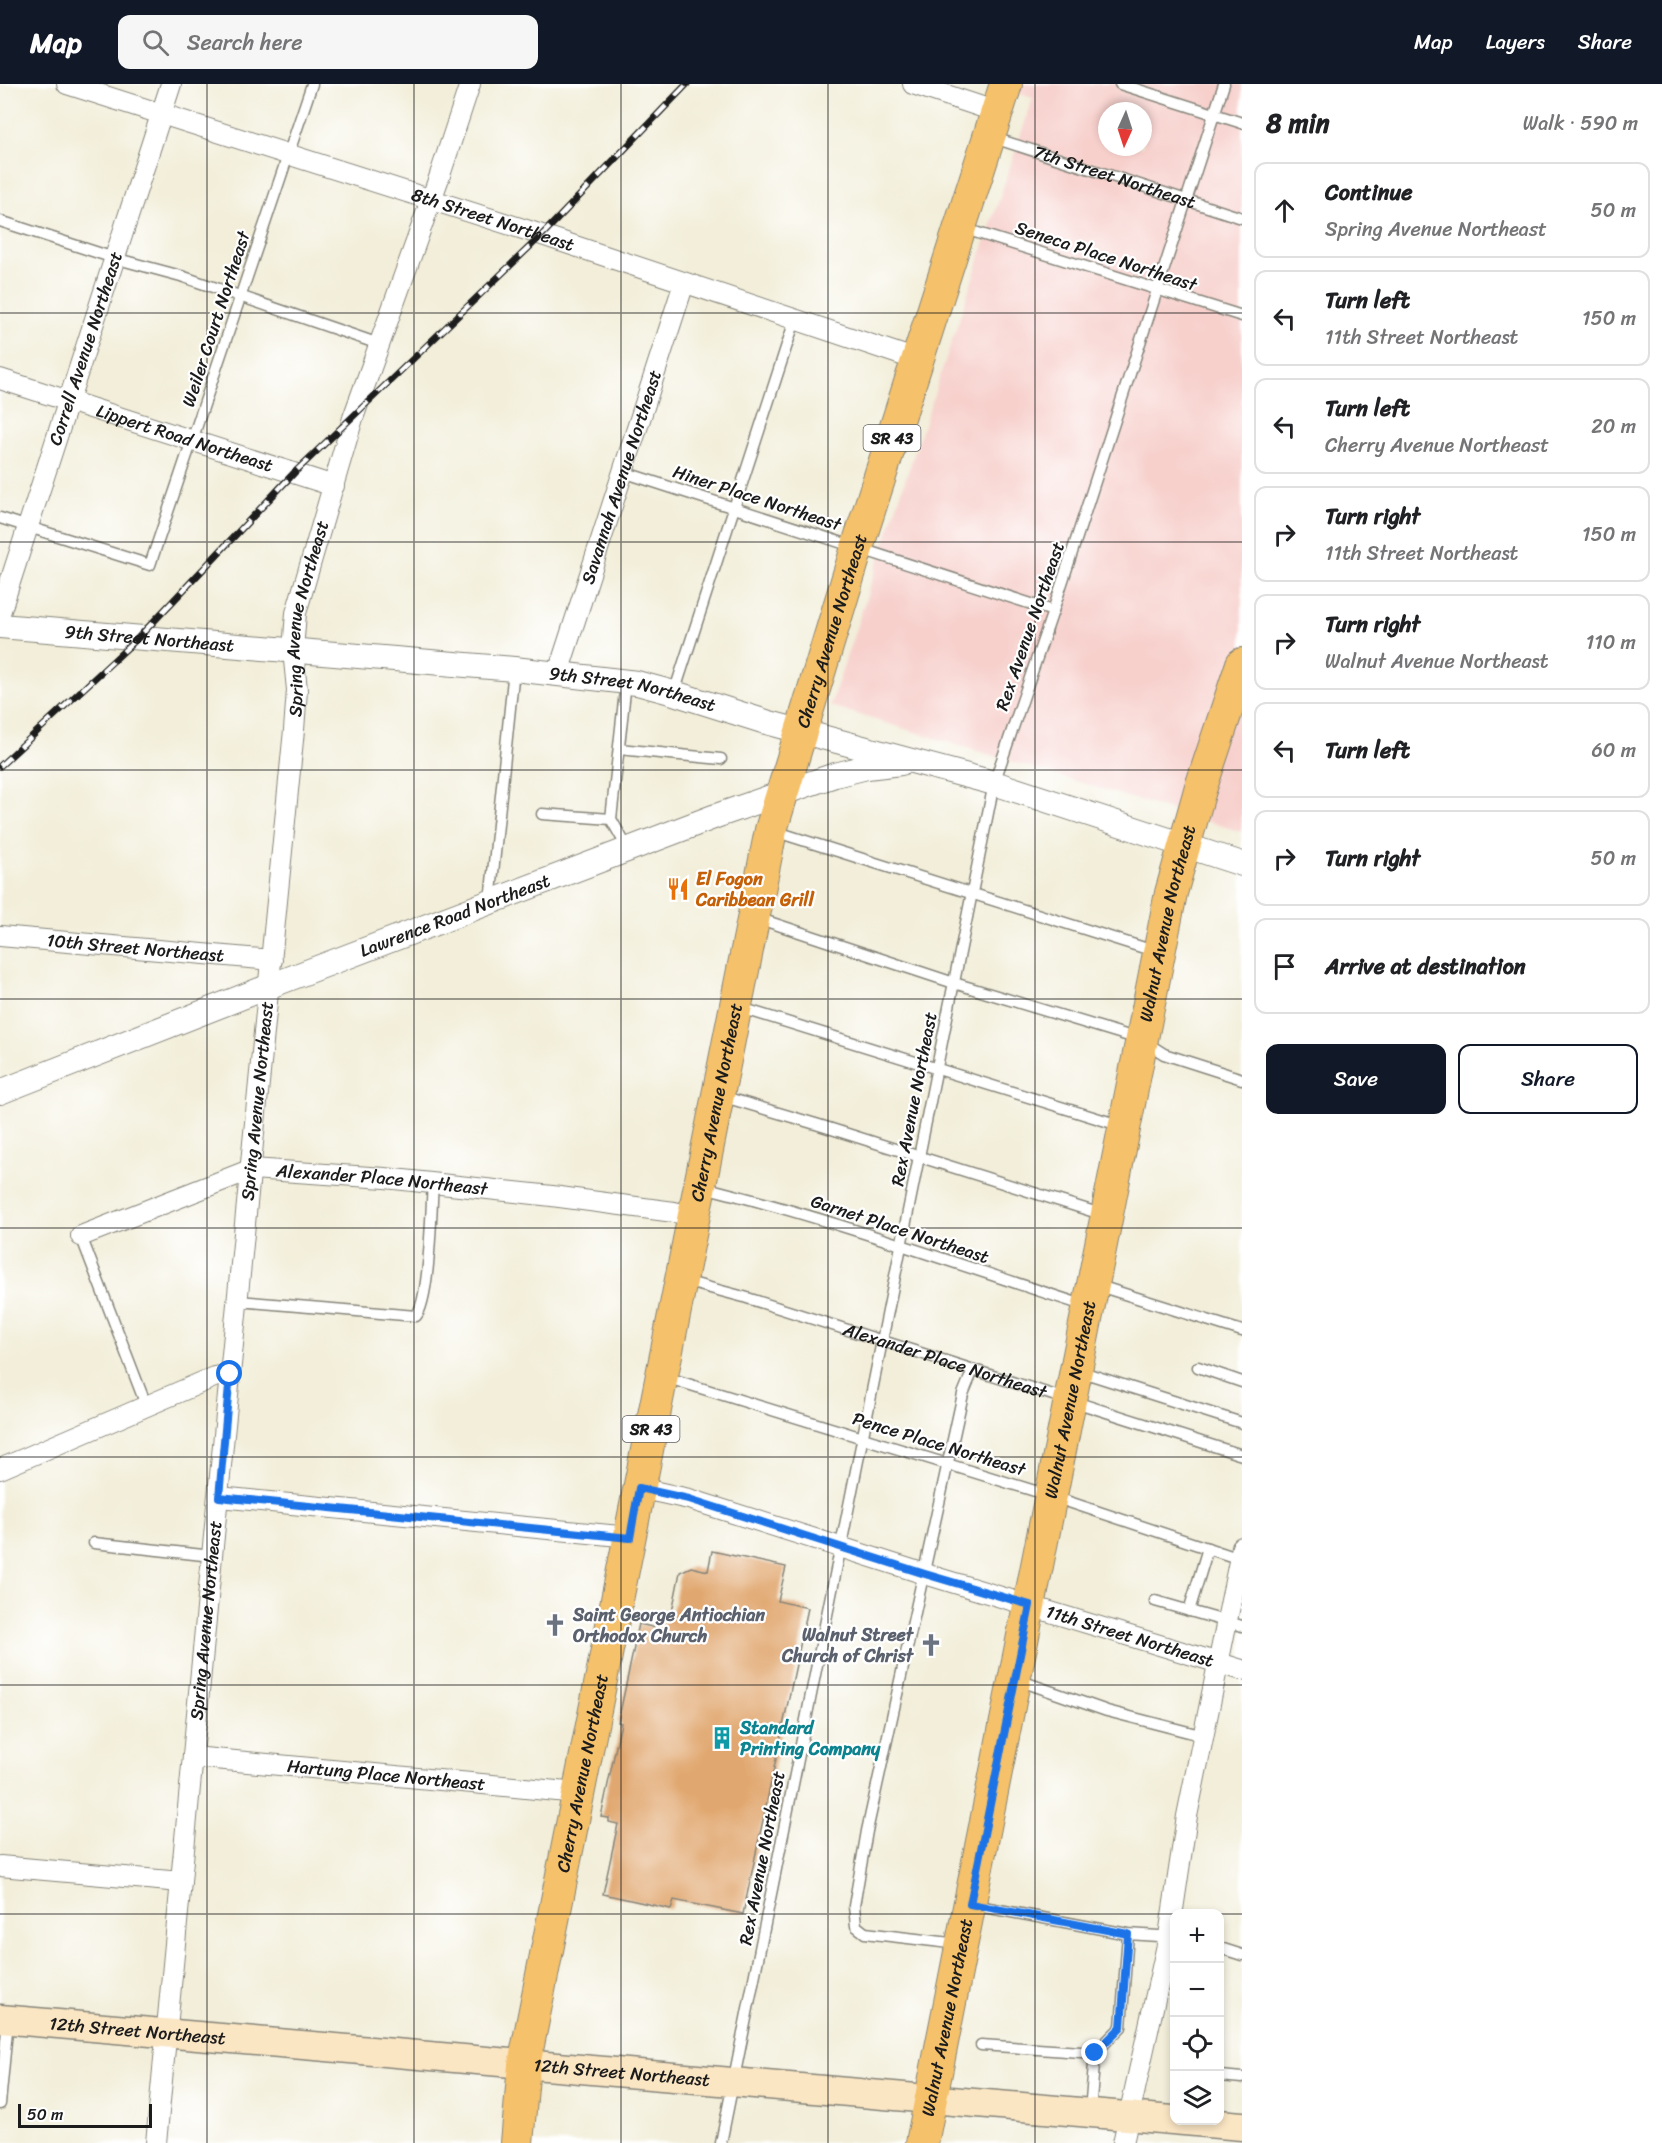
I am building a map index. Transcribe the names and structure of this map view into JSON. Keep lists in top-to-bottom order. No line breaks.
{"streets":{"main road":["SR 43","Cherry Avenue Northeast","Walnut Avenue Northeast","12th Street Northeast"],"street":["7th Street Northeast","8th Street Northeast","Correll Avenue Northeast","Lippert Road Northeast","Savannah Avenue Northeast","Spring Avenue Northeast","9th Street Northeast","Lawrence Road Northeast","10th Street Northeast","Alexander Place Northeast","11th Street Northeast","Hartung Place Northeast"],"lane":["Seneca Place Northeast","Weiler Court Northeast","Hiner Place Northeast","Rex Avenue Northeast","Garnet Place Northeast","Pence Place Northeast"]},"crossings":[["7th Street Northeast","Rex Avenue Northeast"],["7th Street Northeast","Cherry Avenue Northeast"],["8th Street Northeast","Weiler Court Northeast"],["8th Street Northeast","Correll Avenue Northeast"],["8th Street Northeast","Savannah Avenue Northeast"],["8th Street Northeast","Spring Avenue Northeast"],["8th Street Northeast","Cherry Avenue Northeast"],["Seneca Place Northeast","Rex Avenue Northeast"],["Seneca Place Northeast","Cherry Avenue Northeast"],["Weiler Court Northeast","Correll Avenue Northeast"],["Weiler Court Northeast","Lippert Road Northeast"],["Correll Avenue Northeast","Lippert Road Northeast"],["Lippert Road Northeast","Spring Avenue Northeast"],["Savannah Avenue Northeast","Hiner Place Northeast"],["Savannah Avenue Northeast","9th Street Northeast"],["Hiner Place Northeast","Rex Avenue Northeast"],["Hiner Place Northeast","Cherry Avenue Northeast"],["Spring Avenue Northeast","9th Street Northeast"],["Spring Avenue Northeast","Lawrence Road Northeast"],["Spring Avenue Northeast","10th Street Northeast"],["Spring Avenue Northeast","Alexander Place Northeast"],["Spring Avenue Northeast","Hartung Place Northeast"],["Spring Avenue Northeast","12th Street Northeast"],["Rex Avenue Northeast","9th Street Northeast"],["Rex Avenue Northeast","Alexander Place Northeast"],["Rex Avenue Northeast","Garnet Place Northeast"],["Rex Avenue Northeast","Pence Place Northeast"],["Rex Avenue Northeast","11th Street Northeast"],["Rex Avenue Northeast","12th Street Northeast"],["Cherry Avenue Northeast","9th Street Northeast"],["Cherry Avenue Northeast","Lawrence Road Northeast"],["Cherry Avenue Northeast","Alexander Place Northeast"],["Cherry Avenue Northeast","Garnet Place Northeast"],["Cherry Avenue Northeast","Pence Place Northeast"],["Cherry Avenue Northeast","11th Street Northeast"],["Cherry Avenue Northeast","Hartung Place Northeast"],["Cherry Avenue Northeast","12th Street Northeast"],["9th Street Northeast","Lawrence Road Northeast"],["9th Street Northeast","Walnut Avenue Northeast"],["Walnut Avenue Northeast","Alexander Place Northeast"],["Walnut Avenue Northeast","Garnet Place Northeast"],["Walnut Avenue Northeast","Pence Place Northeast"],["Walnut Avenue Northeast","11th Street Northeast"],["Walnut Avenue Northeast","12th Street Northeast"],["Alexander Place Northeast","Garnet Place Northeast"]],"places":{"restaurant":["El Fogon Caribbean Grill"],"church":["Saint George Antiochian Orthodox Church","Walnut Street Church of Christ"],"building":["Standard Printing Company"]},"scale_bar":"50 m","north":"bottom","page":{"header":"Map","search":"Search here","nav":["Map","Layers","Share"],"heading":["8 min","Walk · 590 m"],"list":[["Continue","Spring Avenue Northeast","50 m"],["Turn left","11th Street Northeast","150 m"],["Turn left","Cherry Avenue Northeast","20 m"],["Turn right","11th Street Northeast","150 m"],["Turn right","Walnut Avenue Northeast","110 m"],["Turn left","60 m"],["Turn right","50 m"],"Arrive at destination"],"buttons":["Save","Share"],"map_buttons":["+","−"],"scale":"50 m"}}
